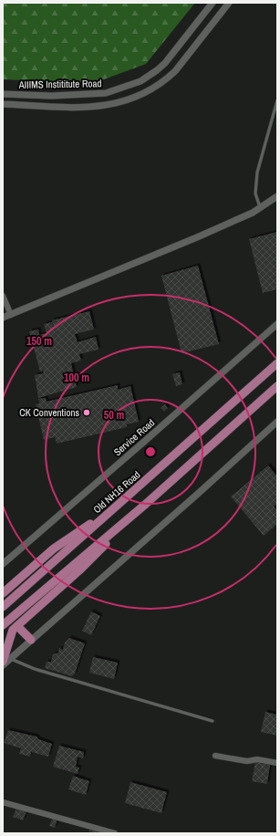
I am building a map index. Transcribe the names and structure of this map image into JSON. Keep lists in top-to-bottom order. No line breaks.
{"streets":{"main road":["Old NH16 Road"],"street":["AIIIMS Instititute Road","Service Road"]},"places":["CK Conventions"],"rings":["150 m","100 m","50 m"]}
